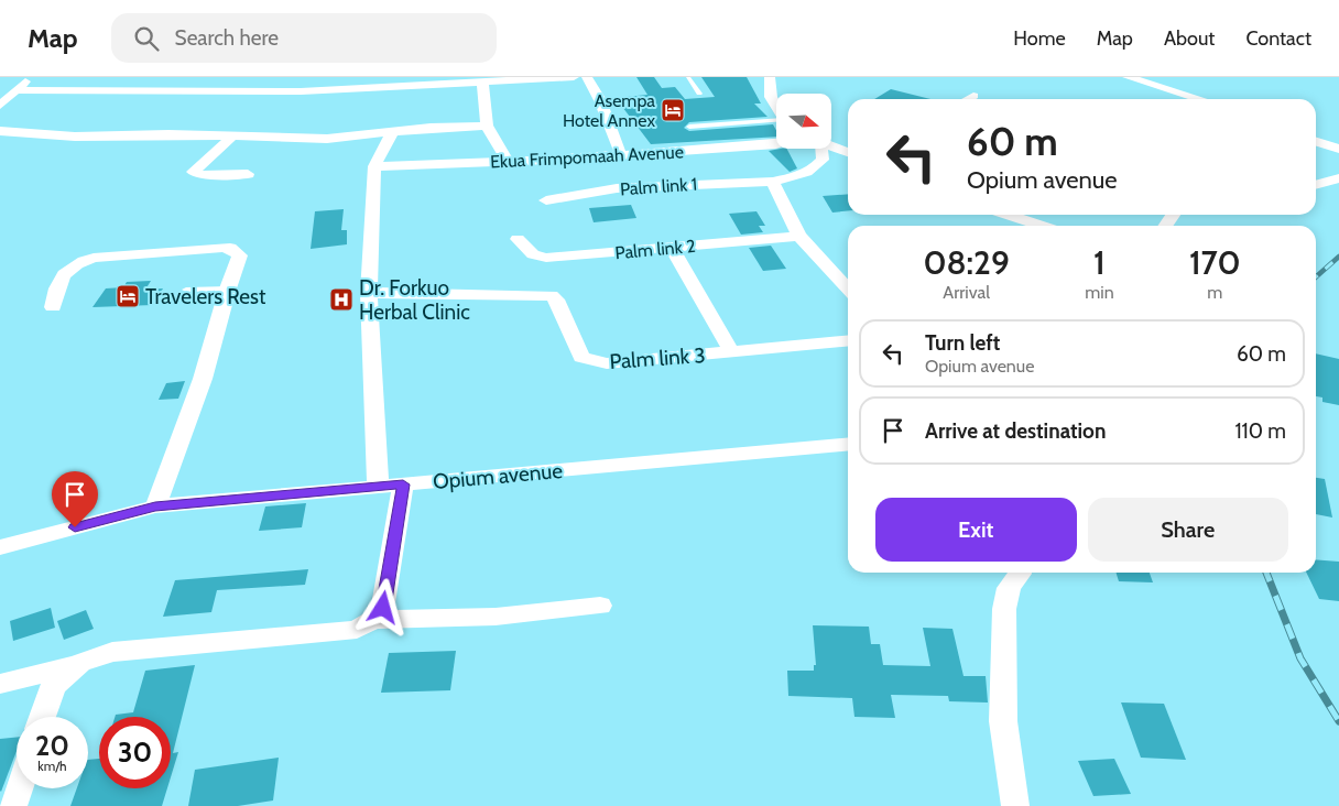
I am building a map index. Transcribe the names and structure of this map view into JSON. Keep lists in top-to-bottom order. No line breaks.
{"streets":{"street":["Ekua Frimpomaah Avenue","Palm link 1","Palm link 2","Palm link 3","Opium avenue"]},"places":{"hotel":["Asempa Hotel Annex","Travelers Rest"],"hospital":["Dr. Forkuo Herbal Clinic"]},"north":"right","page":{"header":"Map","search":"Search here","nav":["Home","Map","About","Contact"],"turn":["60 m","Opium avenue"],"eta":["08:29","Arrival","1","min","170","m"],"list":[{"name":"Turn left","note":"Opium avenue","value":"60 m"},{"name":"Arrive at destination","value":"110 m"}],"buttons":["Exit","Share"],"speed":"20 km/h","limit":"30"}}
